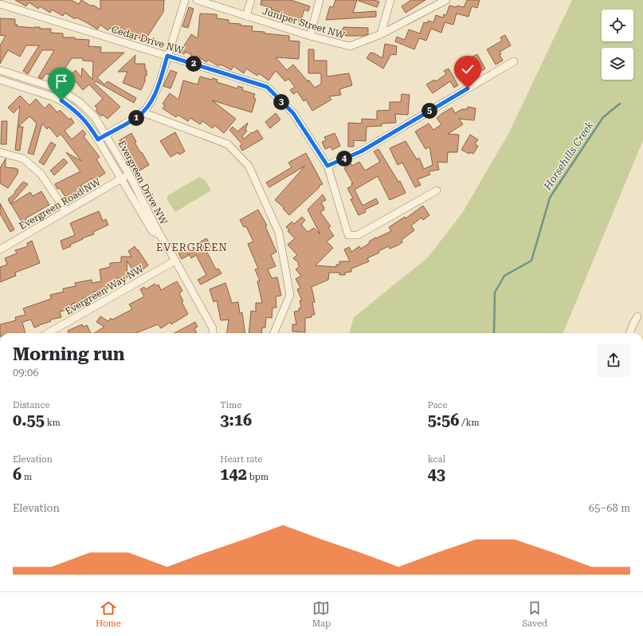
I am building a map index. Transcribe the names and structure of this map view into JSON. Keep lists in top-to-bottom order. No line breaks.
{"streets":{"street":["Juniper Street NW","Cedar Drive NW","Evergreen Drive NW","Evergreen Road NW","Evergreen Way NW"]},"crossings":[["Evergreen Drive NW","Evergreen Road NW"],["Evergreen Drive NW","Evergreen Way NW"]],"districts":["EVERGREEN"],"water":["Horsehills Creek"],"page":{"pins":["2","3","5","1","4"],"heading":["Morning run","09:06"],"stats":[["Distance","0.55 km"],["Time","3:16"],["Pace","5:56 /km"],["Elevation","6 m"],["Heart rate","142 bpm"],["kcal","43"]],"chart":["Elevation","65–68 m"],"tabs":["Home","Map","Saved"]}}
